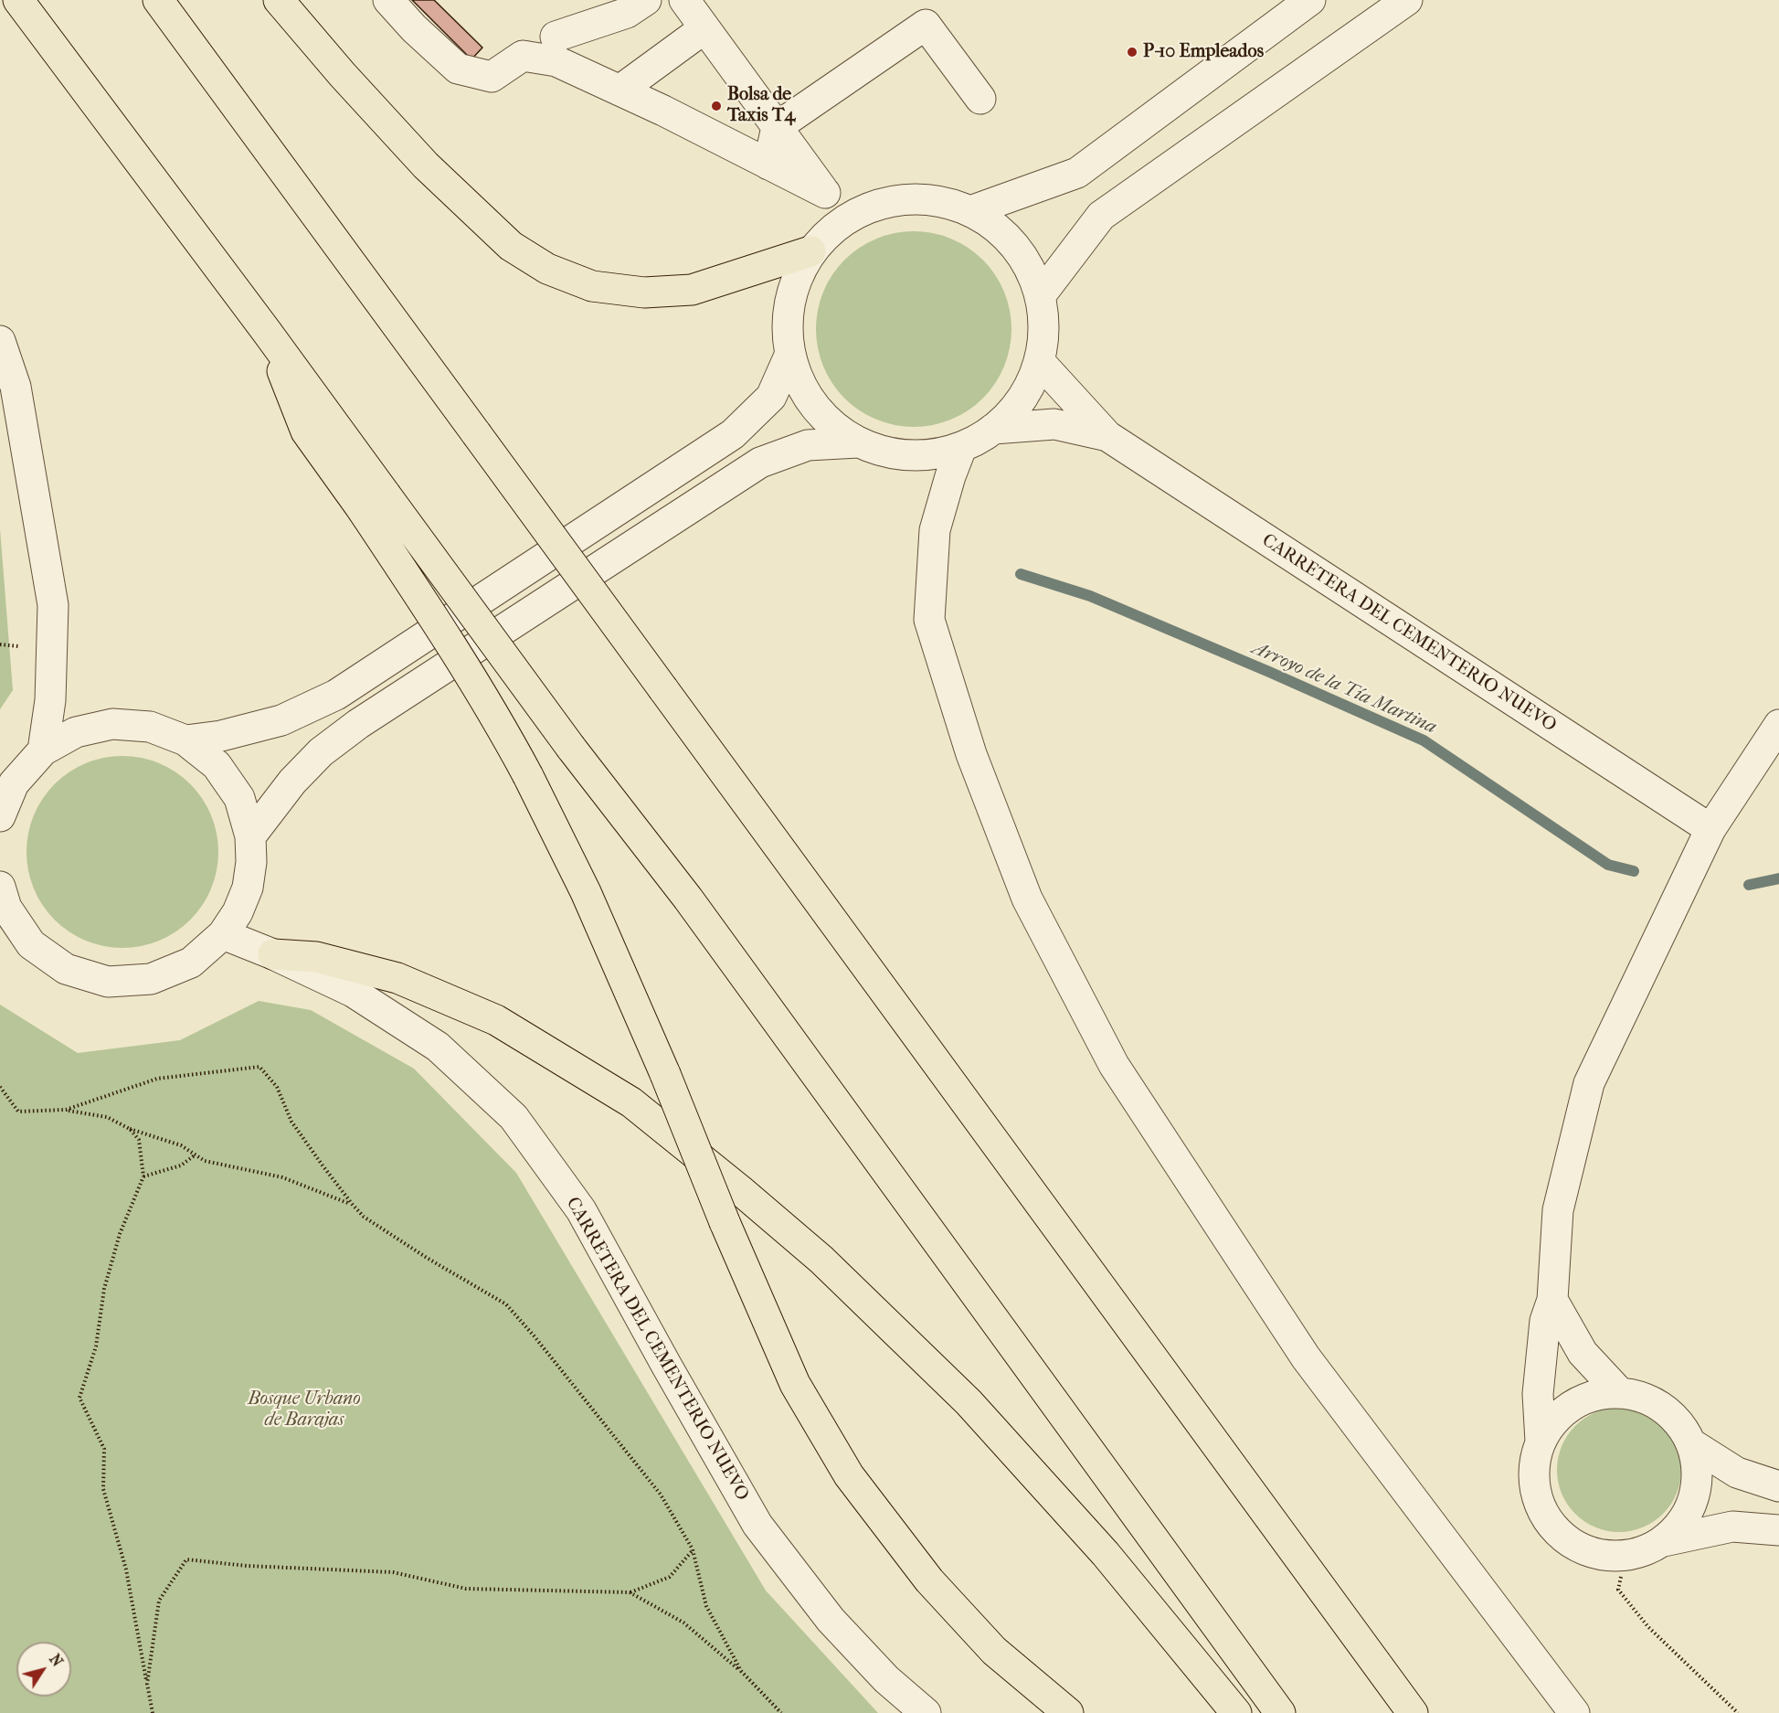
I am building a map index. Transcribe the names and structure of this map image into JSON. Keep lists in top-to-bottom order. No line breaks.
{"streets":{"street":["CARRETERA DEL CEMENTERIO NUEVO"]},"water":["Arroyo de la Tía Martina"],"parks":["Bosque Urbano de Barajas"],"places":["P-10 Empleados","Bolsa de Taxis T4"],"north":"top right"}
